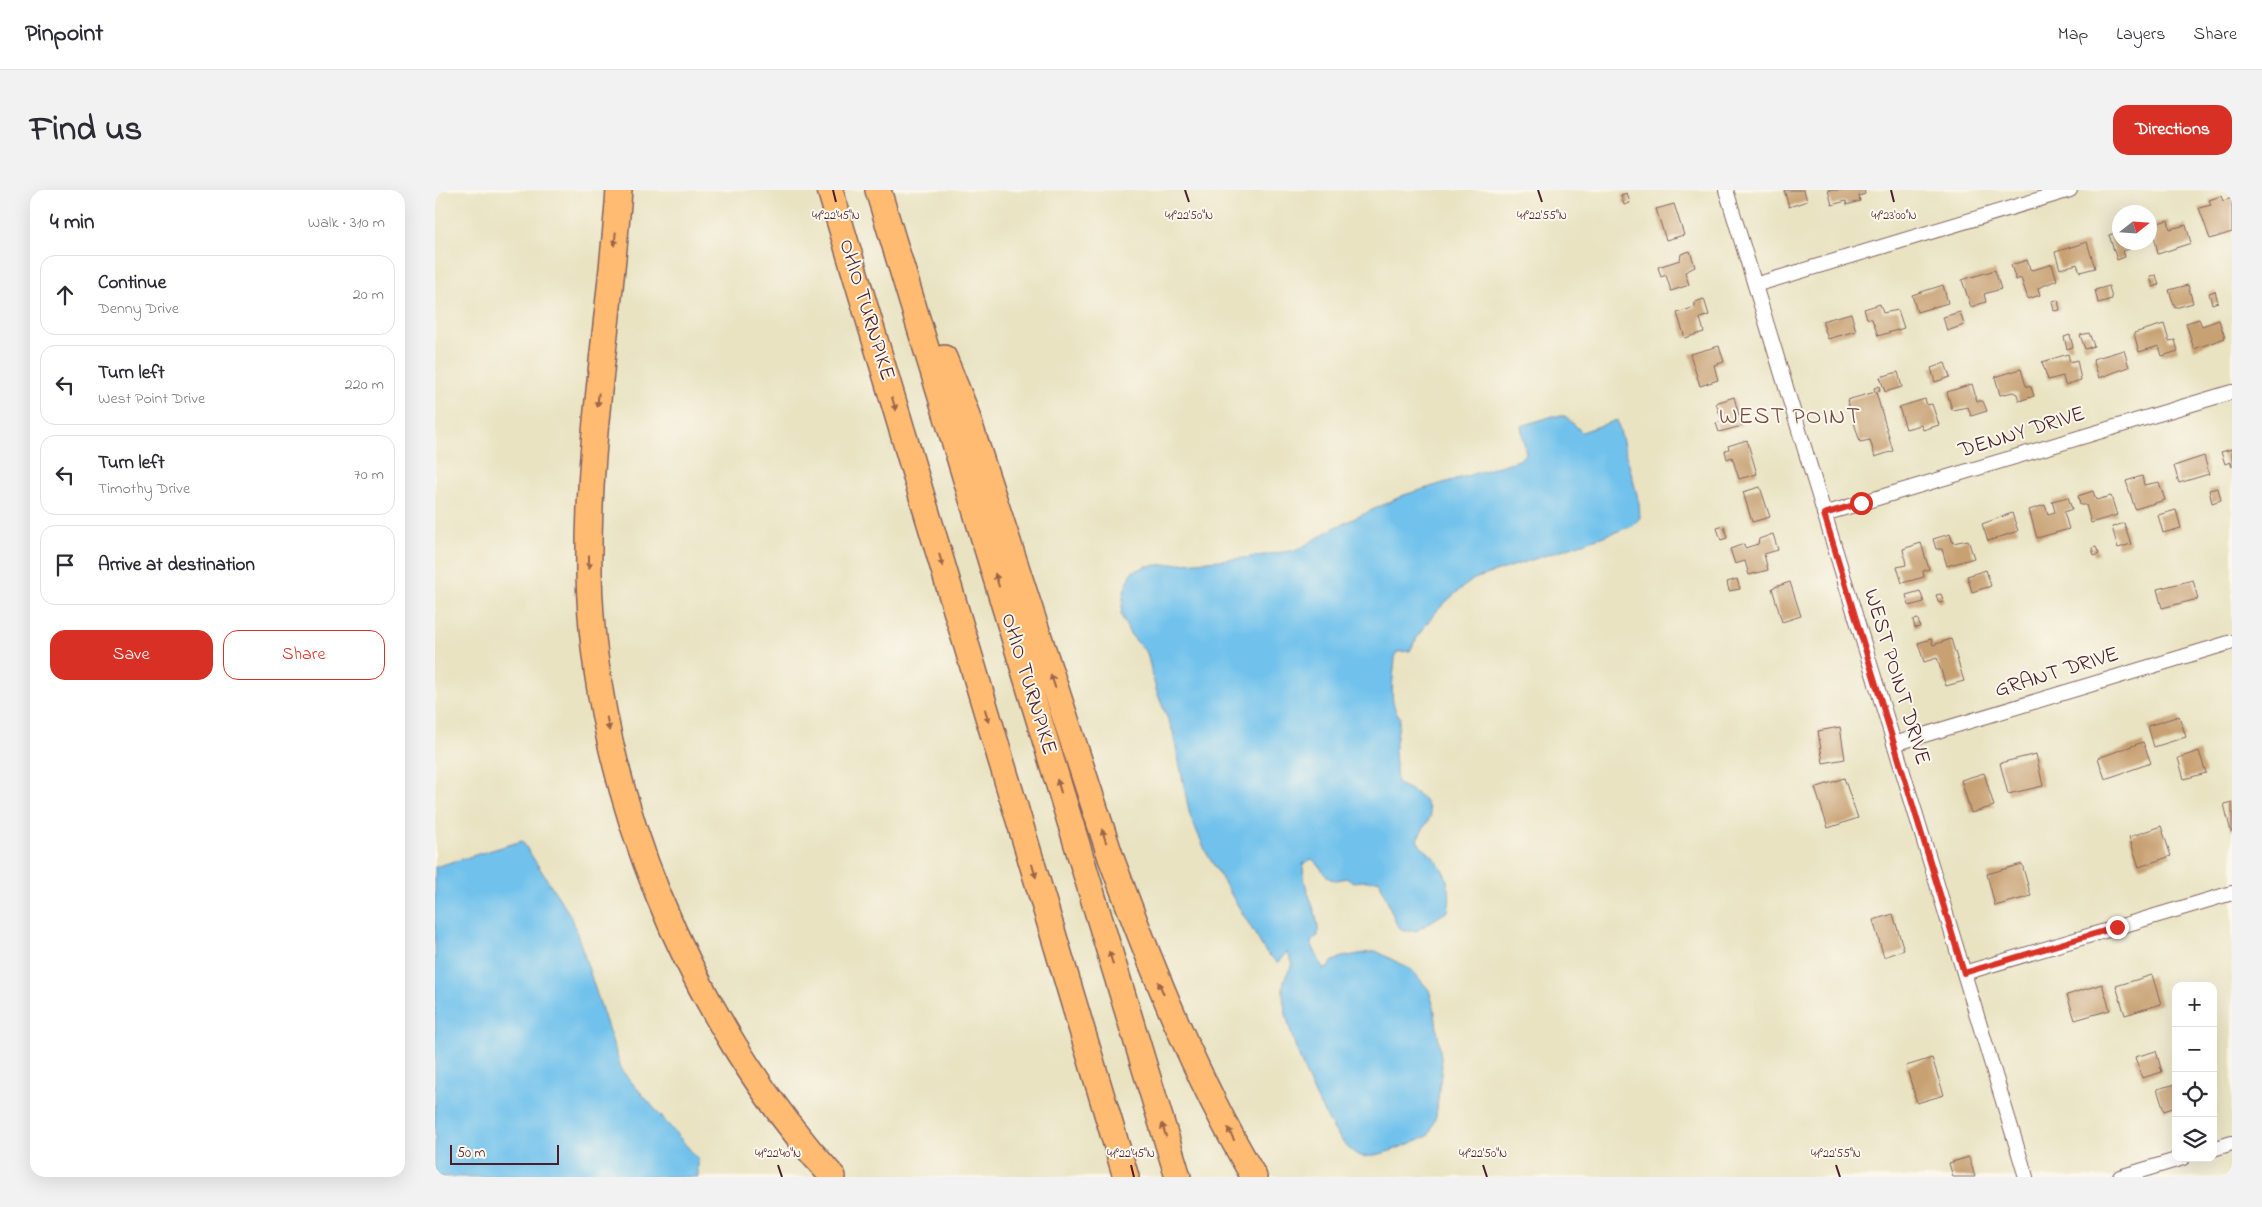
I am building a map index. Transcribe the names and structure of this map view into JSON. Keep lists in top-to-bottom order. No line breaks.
{"streets":{"highway":["OHIO TURNPIKE"],"street":["DENNY DRIVE","GRANT DRIVE","WEST POINT DRIVE"]},"crossings":[["DENNY DRIVE","WEST POINT DRIVE"],["GRANT DRIVE","WEST POINT DRIVE"]],"districts":["WEST POINT"],"scale_bar":"50 m","north":"right","page":{"header":"Pinpoint","nav":["Map","Layers","Share"],"title":"Find us","buttons":["Directions",["Save","Share"]],"heading":["4 min","Walk · 310 m"],"list":[["Continue","Denny Drive","20 m"],["Turn left","West Point Drive","220 m"],["Turn left","Timothy Drive","70 m"],"Arrive at destination"],"map_buttons":["+","−"],"scale":"50 m"},"coordinates":["41°22'45\"N","41°22'50\"N","41°22'55\"N","41°23'00\"N","41°22'40\"N"]}
